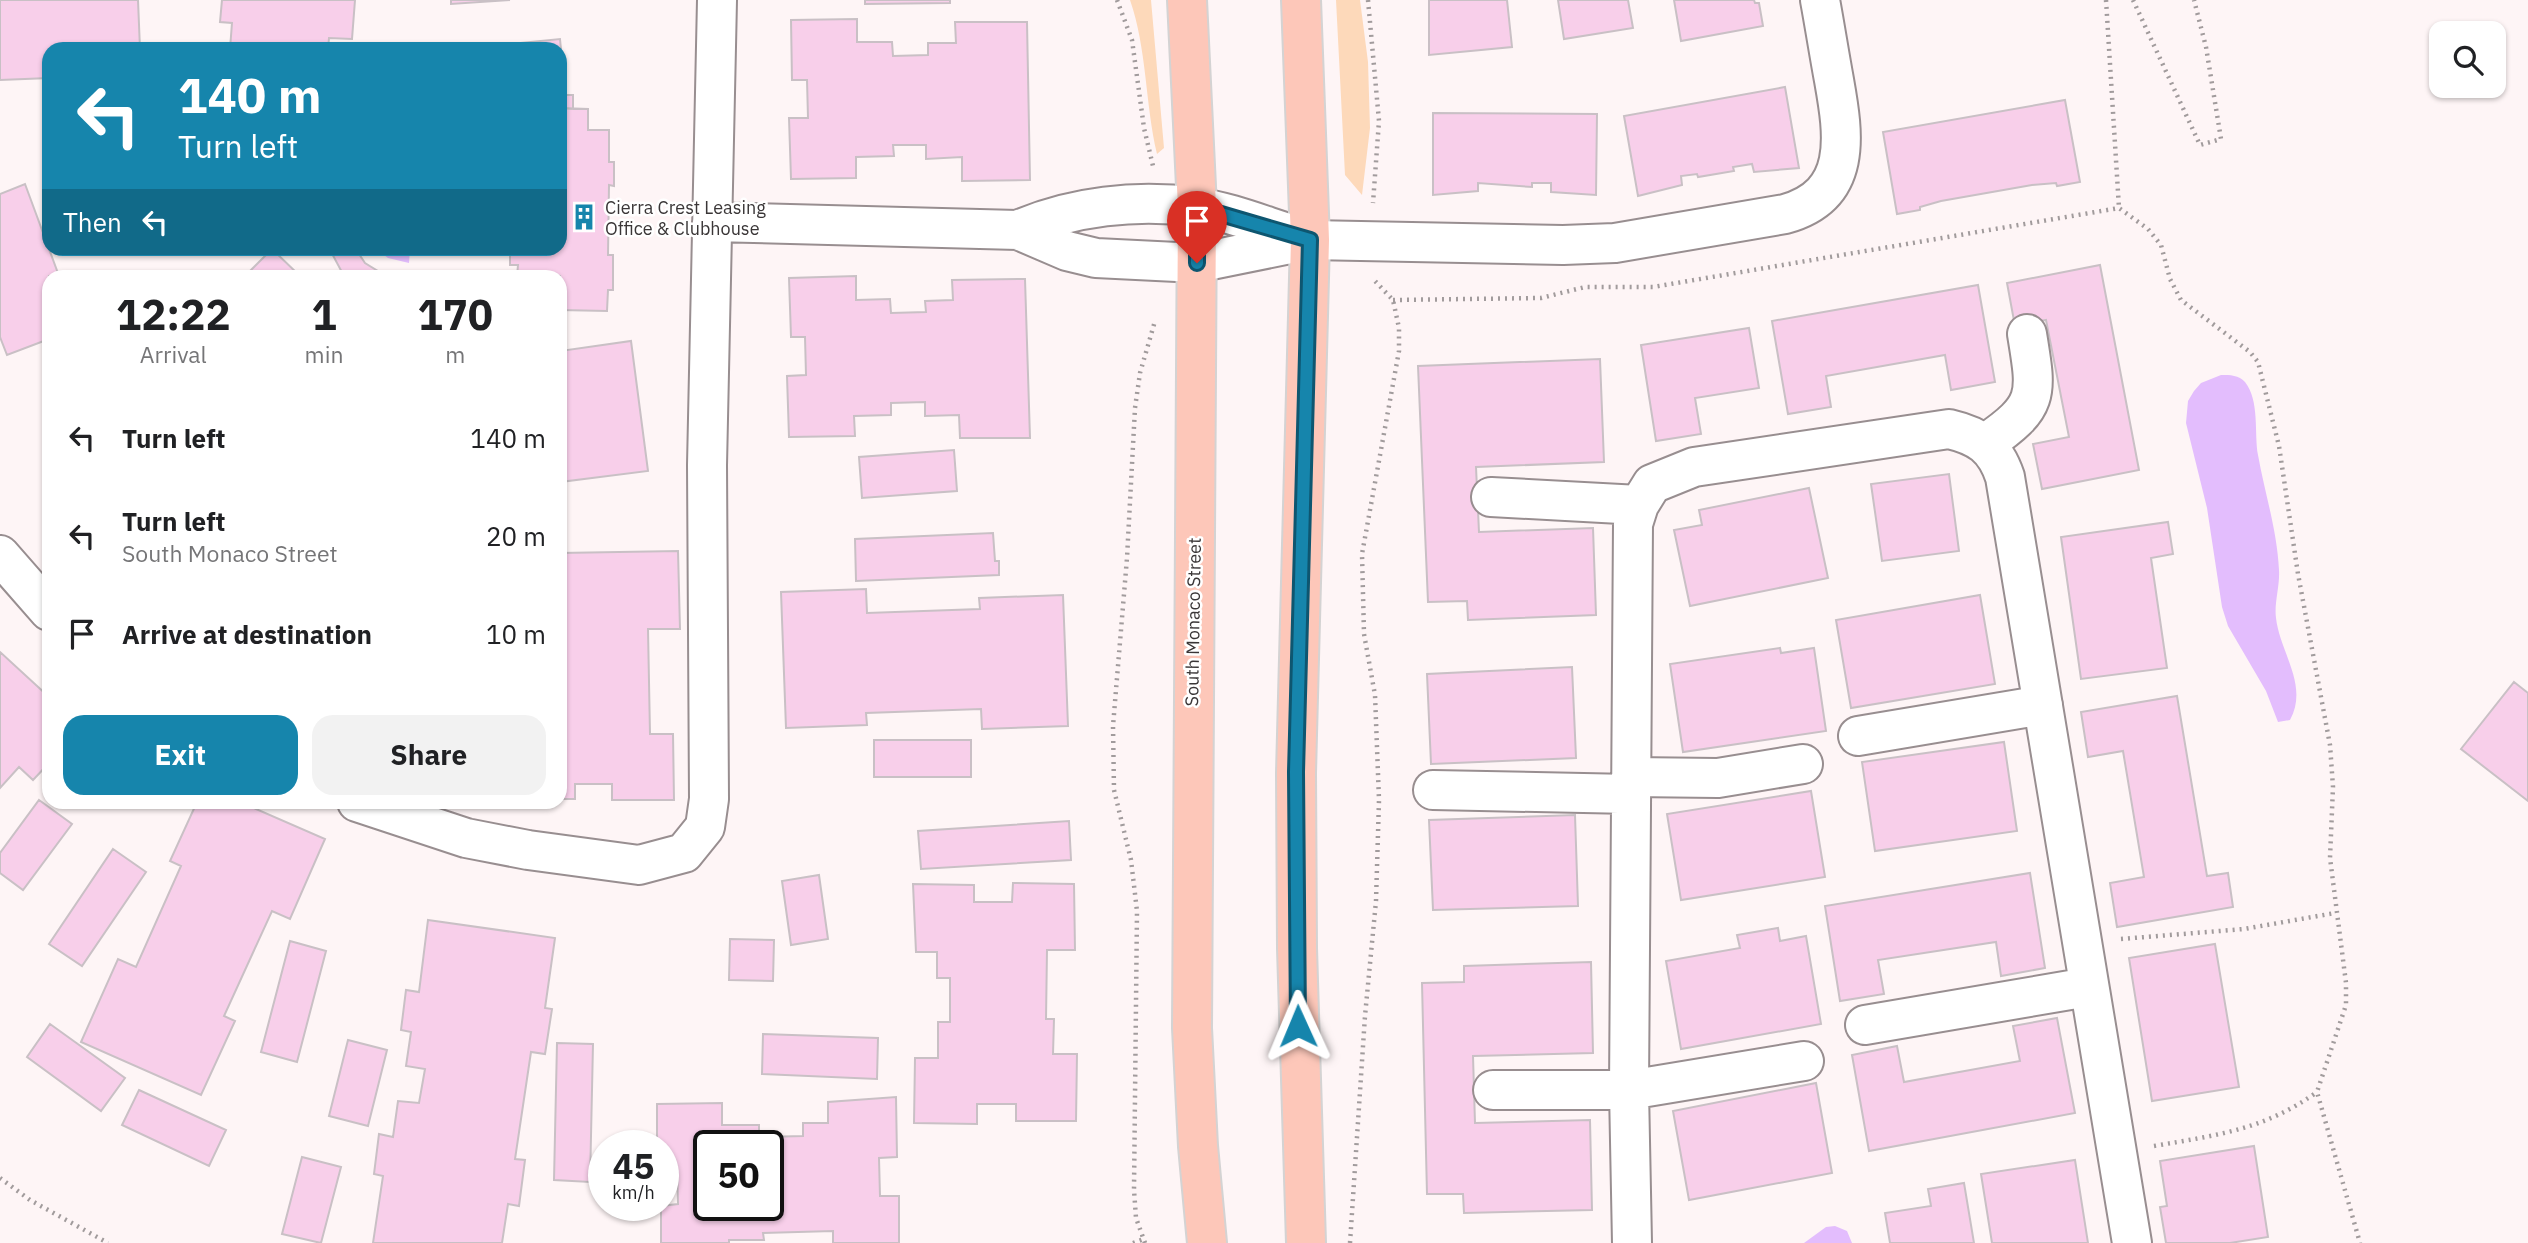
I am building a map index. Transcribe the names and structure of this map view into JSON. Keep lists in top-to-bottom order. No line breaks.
{"streets":{"main road":["South Monaco Street"]},"places":{"building":["Cierra Crest Leasing Office & Clubhouse"]},"page":{"turn":["140 m","Turn left"],"then":"Then","eta":["12:22","Arrival","1","min","170","m"],"list":[{"name":"Turn left","value":"140 m"},{"name":"Turn left","note":"South Monaco Street","value":"20 m"},{"name":"Arrive at destination","value":"10 m"}],"buttons":["Exit","Share"],"speed":"45 km/h","limit":"50"}}
